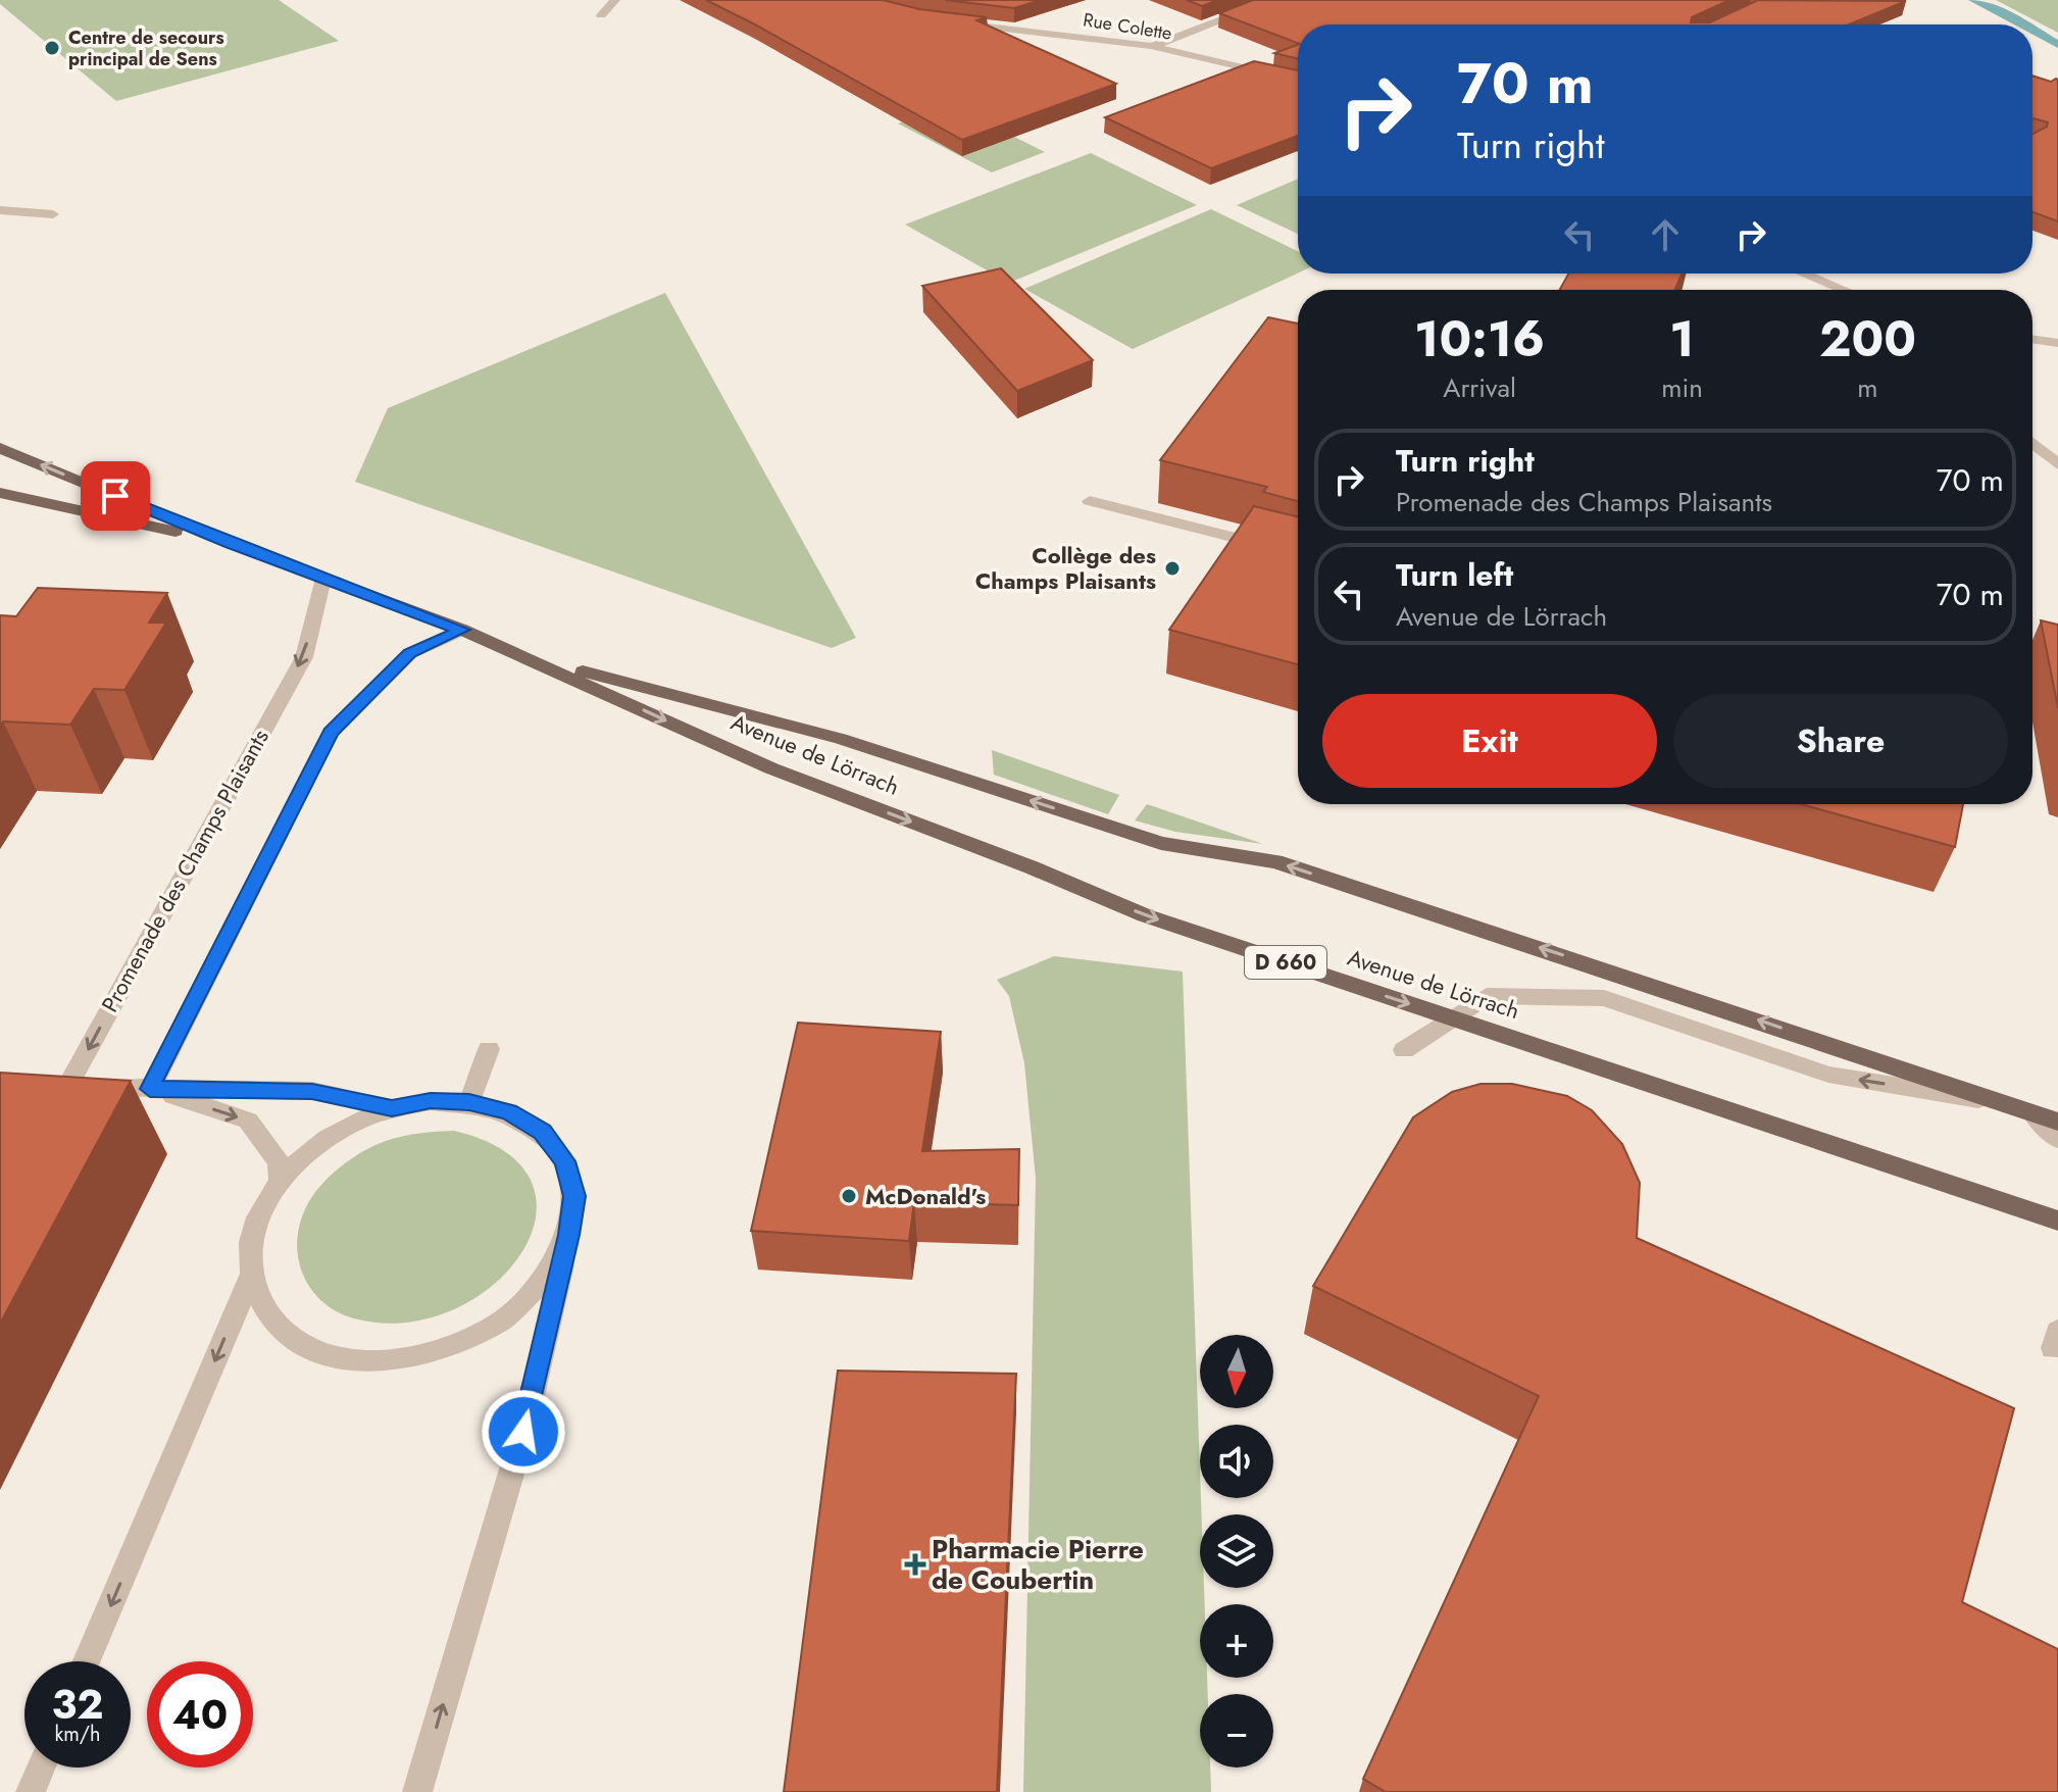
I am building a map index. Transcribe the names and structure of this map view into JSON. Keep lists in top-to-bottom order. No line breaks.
{"streets":{"main road":["Avenue de Lörrach","D 660"],"street":["Rue Colette","Promenade des Champs Plaisants"]},"crossings":[["Avenue de Lörrach","Promenade des Champs Plaisants"]],"places":{"other":["Centre de secours principal de Sens","Collège des Champs Plaisants","McDonald's"],"health":["Pharmacie Pierre de Coubertin"]},"north":"bottom","page":{"turn":["70 m","Turn right"],"eta":["10:16","Arrival","1","min","200","m"],"list":[{"name":"Turn right","note":"Promenade des Champs Plaisants","value":"70 m"},{"name":"Turn left","note":"Avenue de Lörrach","value":"70 m"}],"buttons":["Exit","Share"],"map_buttons":["+","−"],"speed":"32 km/h","limit":"40"}}
